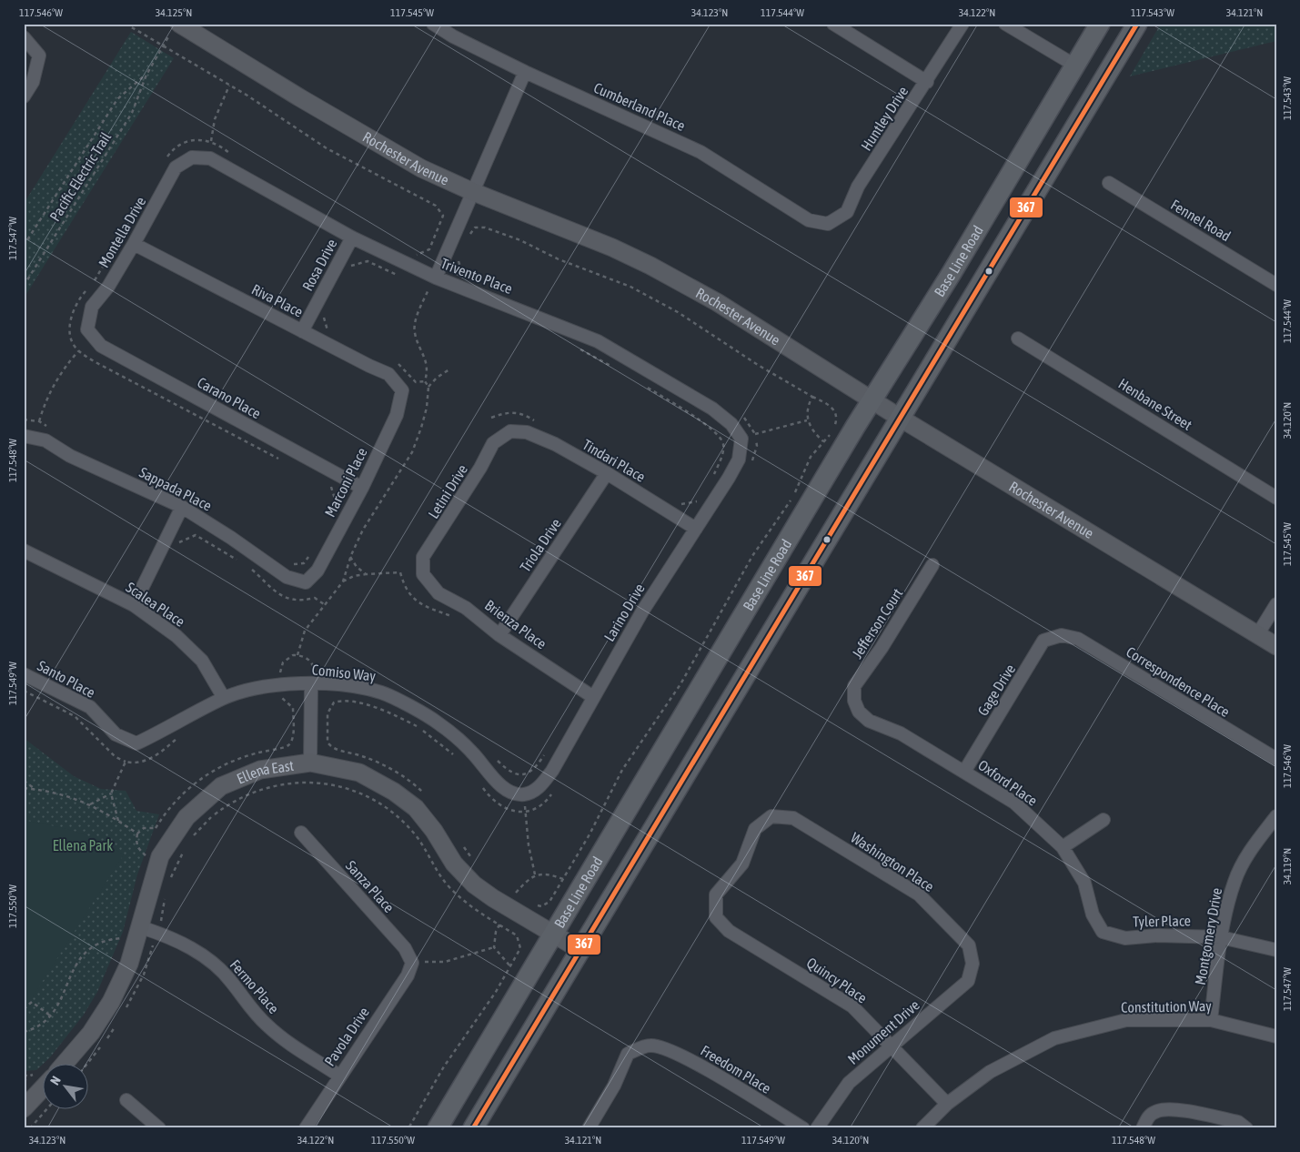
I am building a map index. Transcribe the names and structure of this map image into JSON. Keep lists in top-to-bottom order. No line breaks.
{"streets":{"main road":["Rochester Avenue","Base Line Road","Ellena East"],"street":["Cumberland Place","Huntley Drive","Fennel Road","Montella Drive","Rosa Drive","Trivento Place","Riva Place","Carano Place","Henbane Street","Tindari Place","Marconi Place","Sappada Place","Letini Drive","Triola Drive","Scalea Place","Larino Drive","Jefferson Court","Brienza Place","Comiso Way","Santo Place","Correspondence Place","Gage Drive","Oxford Place","Washington Place","Sanza Place","Tyler Place","Montgomery Drive","Quincy Place","Fermo Place","Constitution Way","Monument Drive","Pavola Drive","Freedom Place"],"path":["Pacific Electric Trail"]},"crossings":[["Cumberland Place","Huntley Drive"],["Rochester Avenue","Base Line Road"],["Montella Drive","Trivento Place"],["Montella Drive","Riva Place"],["Montella Drive","Carano Place"],["Base Line Road","Ellena East"],["Rosa Drive","Trivento Place"],["Rosa Drive","Riva Place"],["Trivento Place","Larino Drive"],["Riva Place","Marconi Place"],["Carano Place","Marconi Place"],["Tindari Place","Letini Drive"],["Tindari Place","Triola Drive"],["Tindari Place","Larino Drive"],["Marconi Place","Sappada Place"],["Letini Drive","Brienza Place"],["Triola Drive","Brienza Place"],["Scalea Place","Comiso Way"],["Larino Drive","Brienza Place"],["Larino Drive","Comiso Way"],["Jefferson Court","Oxford Place"],["Comiso Way","Santo Place"],["Correspondence Place","Gage Drive"],["Gage Drive","Oxford Place"],["Ellena East","Fermo Place"],["Oxford Place","Tyler Place"],["Washington Place","Quincy Place"],["Washington Place","Monument Drive"],["Sanza Place","Pavola Drive"],["Tyler Place","Montgomery Drive"],["Montgomery Drive","Constitution Way"],["Quincy Place","Constitution Way"],["Quincy Place","Monument Drive"],["Fermo Place","Pavola Drive"]],"parks":["Ellena Park"],"lines":["transit line 367"],"north":"top left","coordinates":["117.546°W","34.125°N","117.545°W","34.123°N","117.544°W","34.122°N","117.543°W","34.121°N","117.547°W","34.120°N","117.548°W","117.549°W","34.119°N","117.550°W"]}
